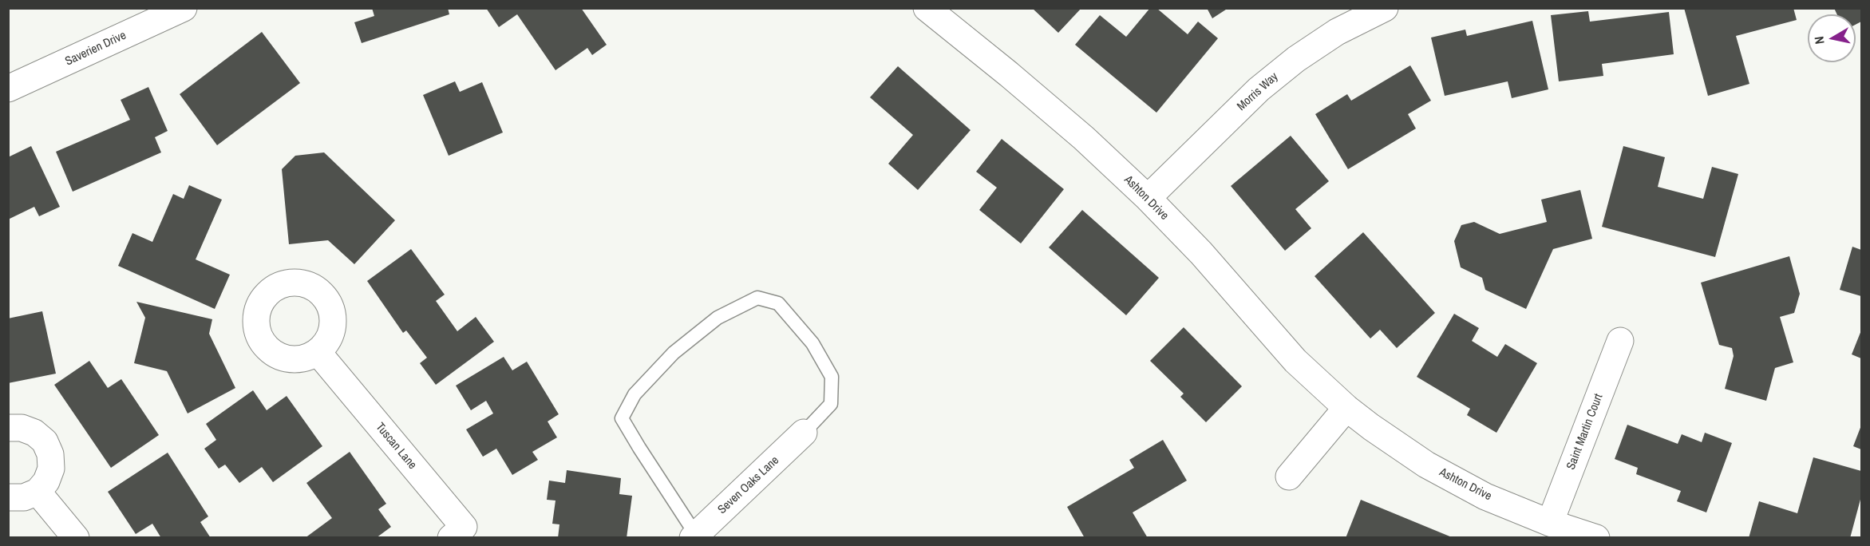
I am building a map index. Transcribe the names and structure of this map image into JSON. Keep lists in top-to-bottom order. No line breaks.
{"streets":{"street":["Saverien Drive","Morris Way","Ashton Drive","Saint Martin Court","Tuscan Lane","Seven Oaks Lane"]},"crossings":[["Morris Way","Ashton Drive"],["Ashton Drive","Saint Martin Court"]],"north":"left"}
